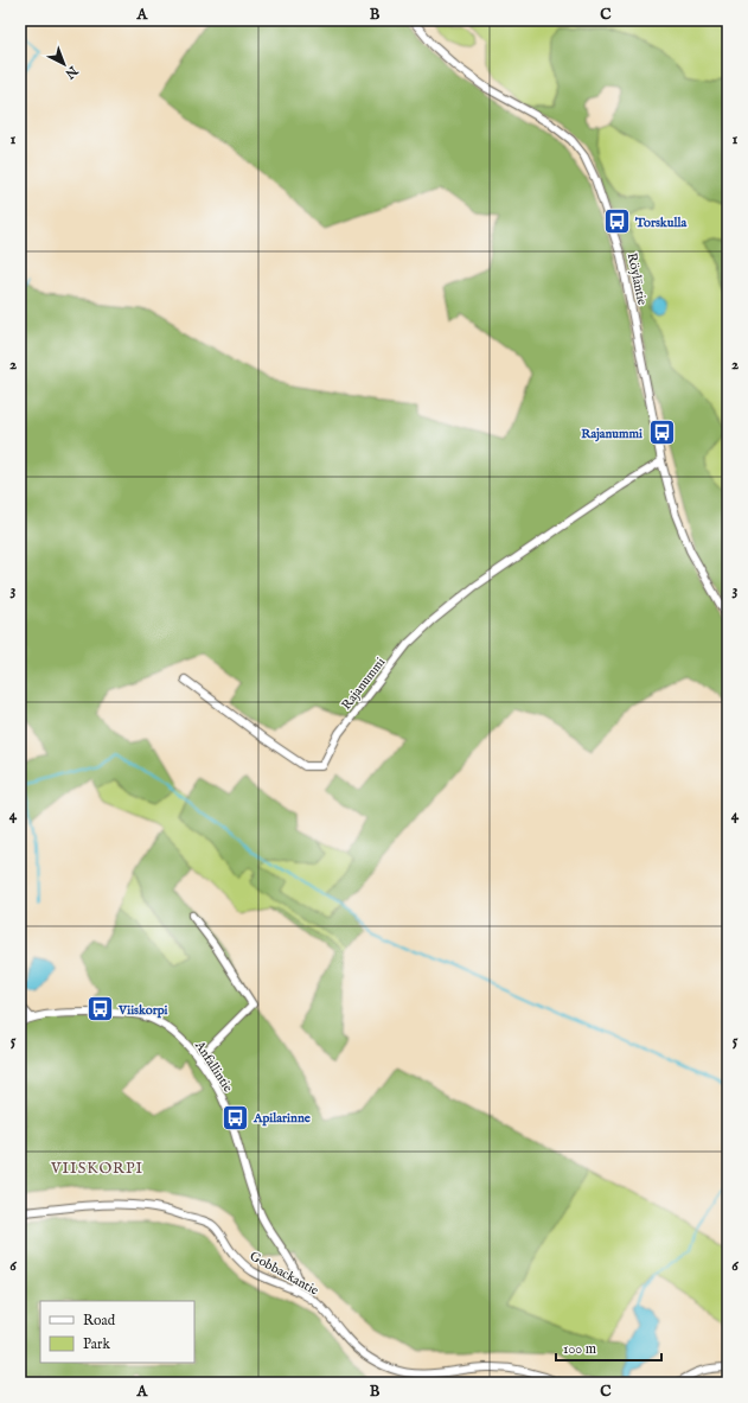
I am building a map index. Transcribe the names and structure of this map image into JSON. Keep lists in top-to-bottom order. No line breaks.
{"streets":{"street":["Röyläntie","Rajanummi","Anfallintie","Gobbackantie"]},"crossings":[["Röyläntie","Rajanummi"],["Anfallintie","Gobbackantie"]],"districts":["VIISKORPI"],"places":{"bus stop":["Torskulla","Rajanummi","Viiskorpi","Apilarinne"]},"legend":["Road","Park"],"scale_bar":"100 m","north":"bottom right","grid":{"columns":["A","B","C"],"rows":["1","2","3","4","5","6"]}}
